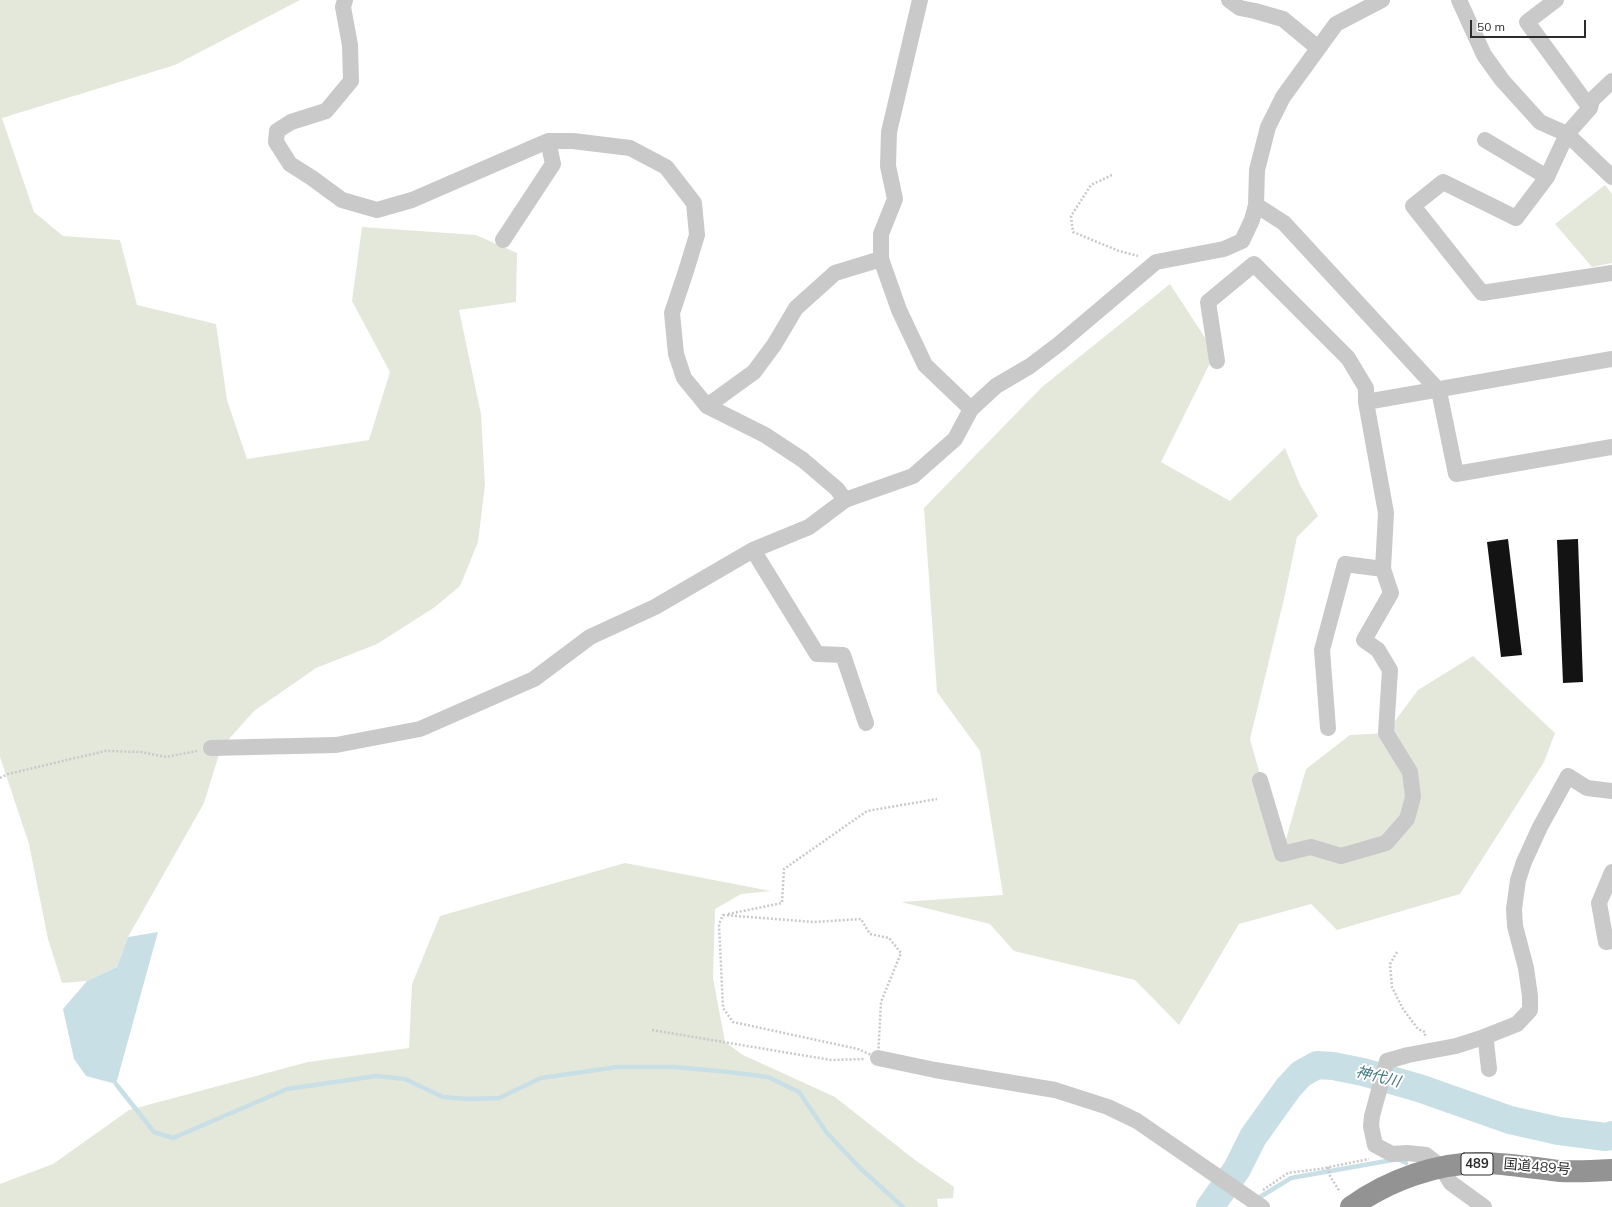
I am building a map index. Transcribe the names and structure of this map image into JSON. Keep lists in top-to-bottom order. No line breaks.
{"streets":{"highway":["489","国道489号"]},"water":["神代川"],"scale_bar":"50 m"}
